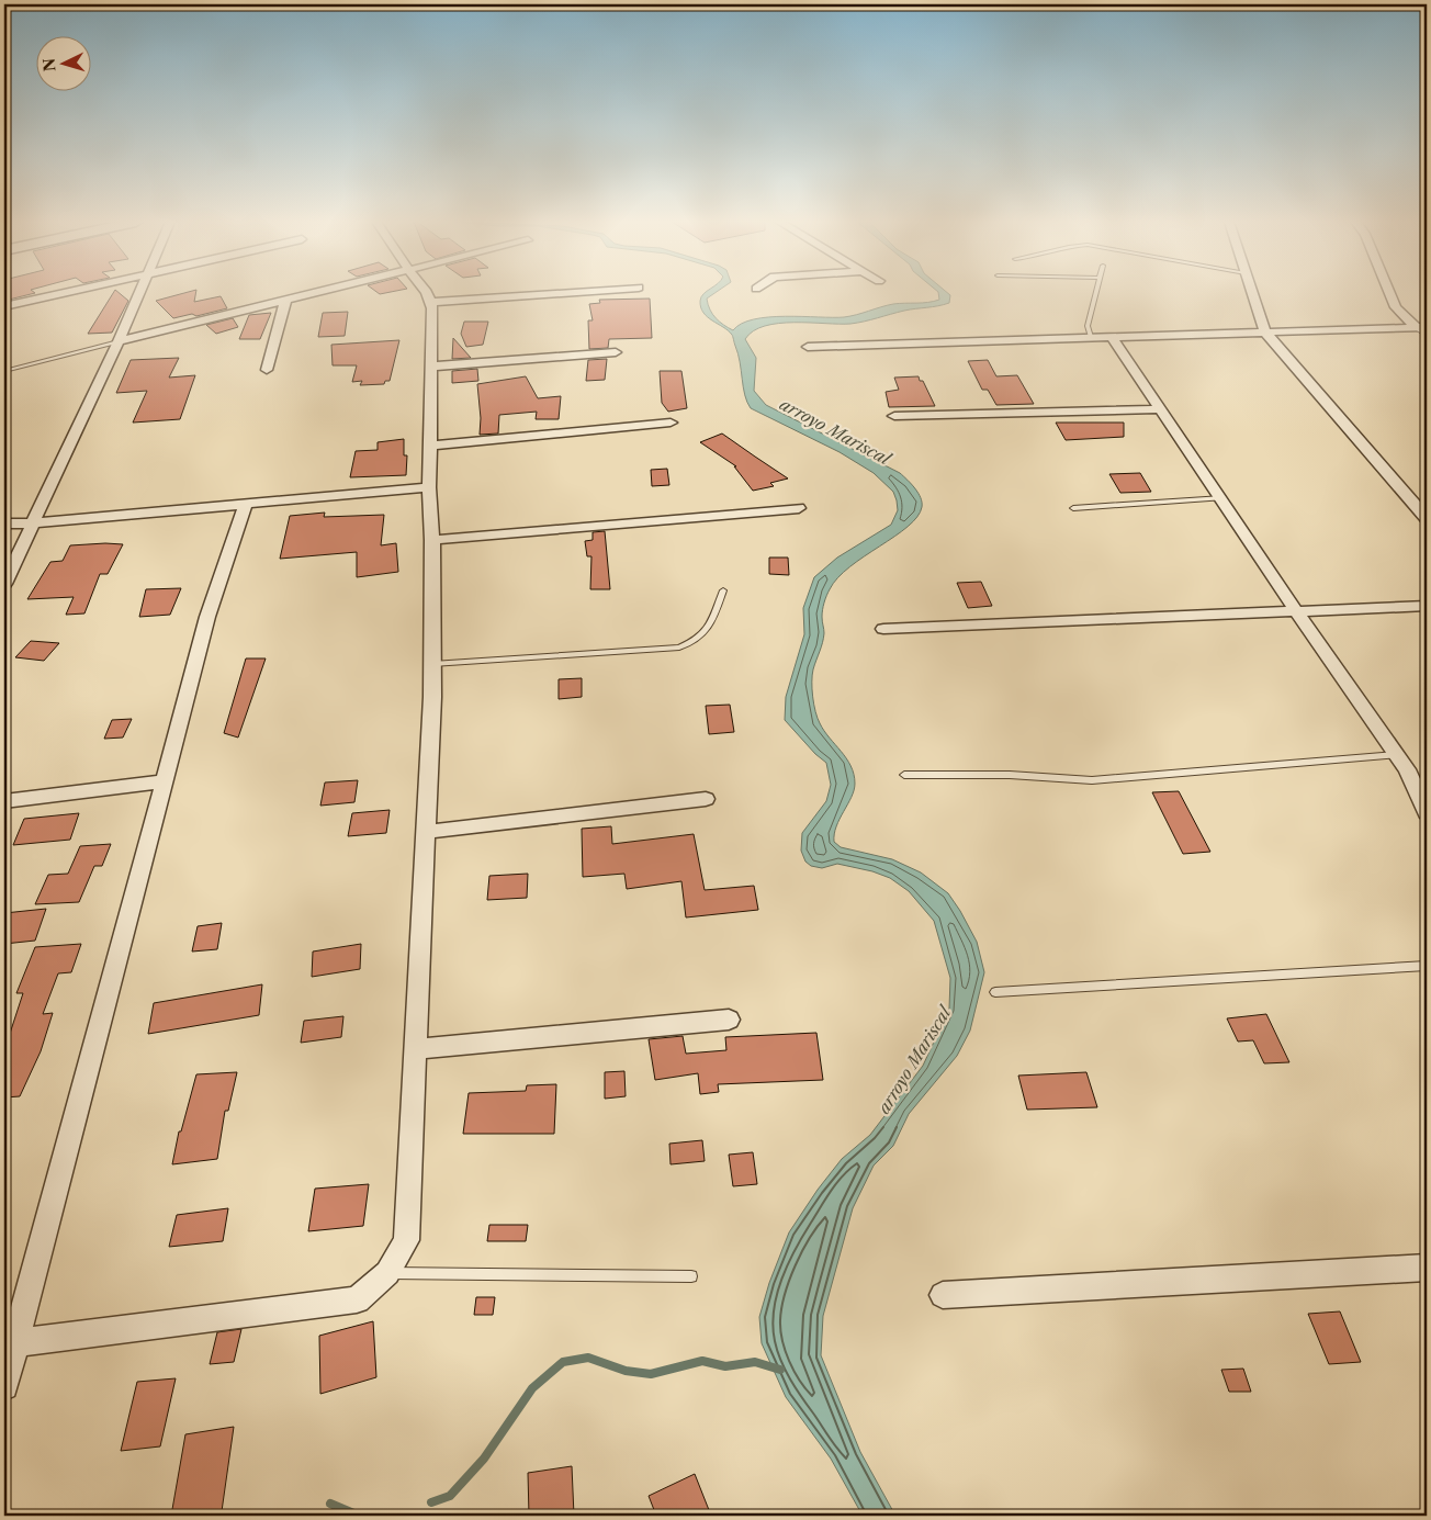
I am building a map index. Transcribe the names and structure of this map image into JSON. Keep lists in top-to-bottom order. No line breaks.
{"water":["arroyo Mariscal"],"north":"left"}
